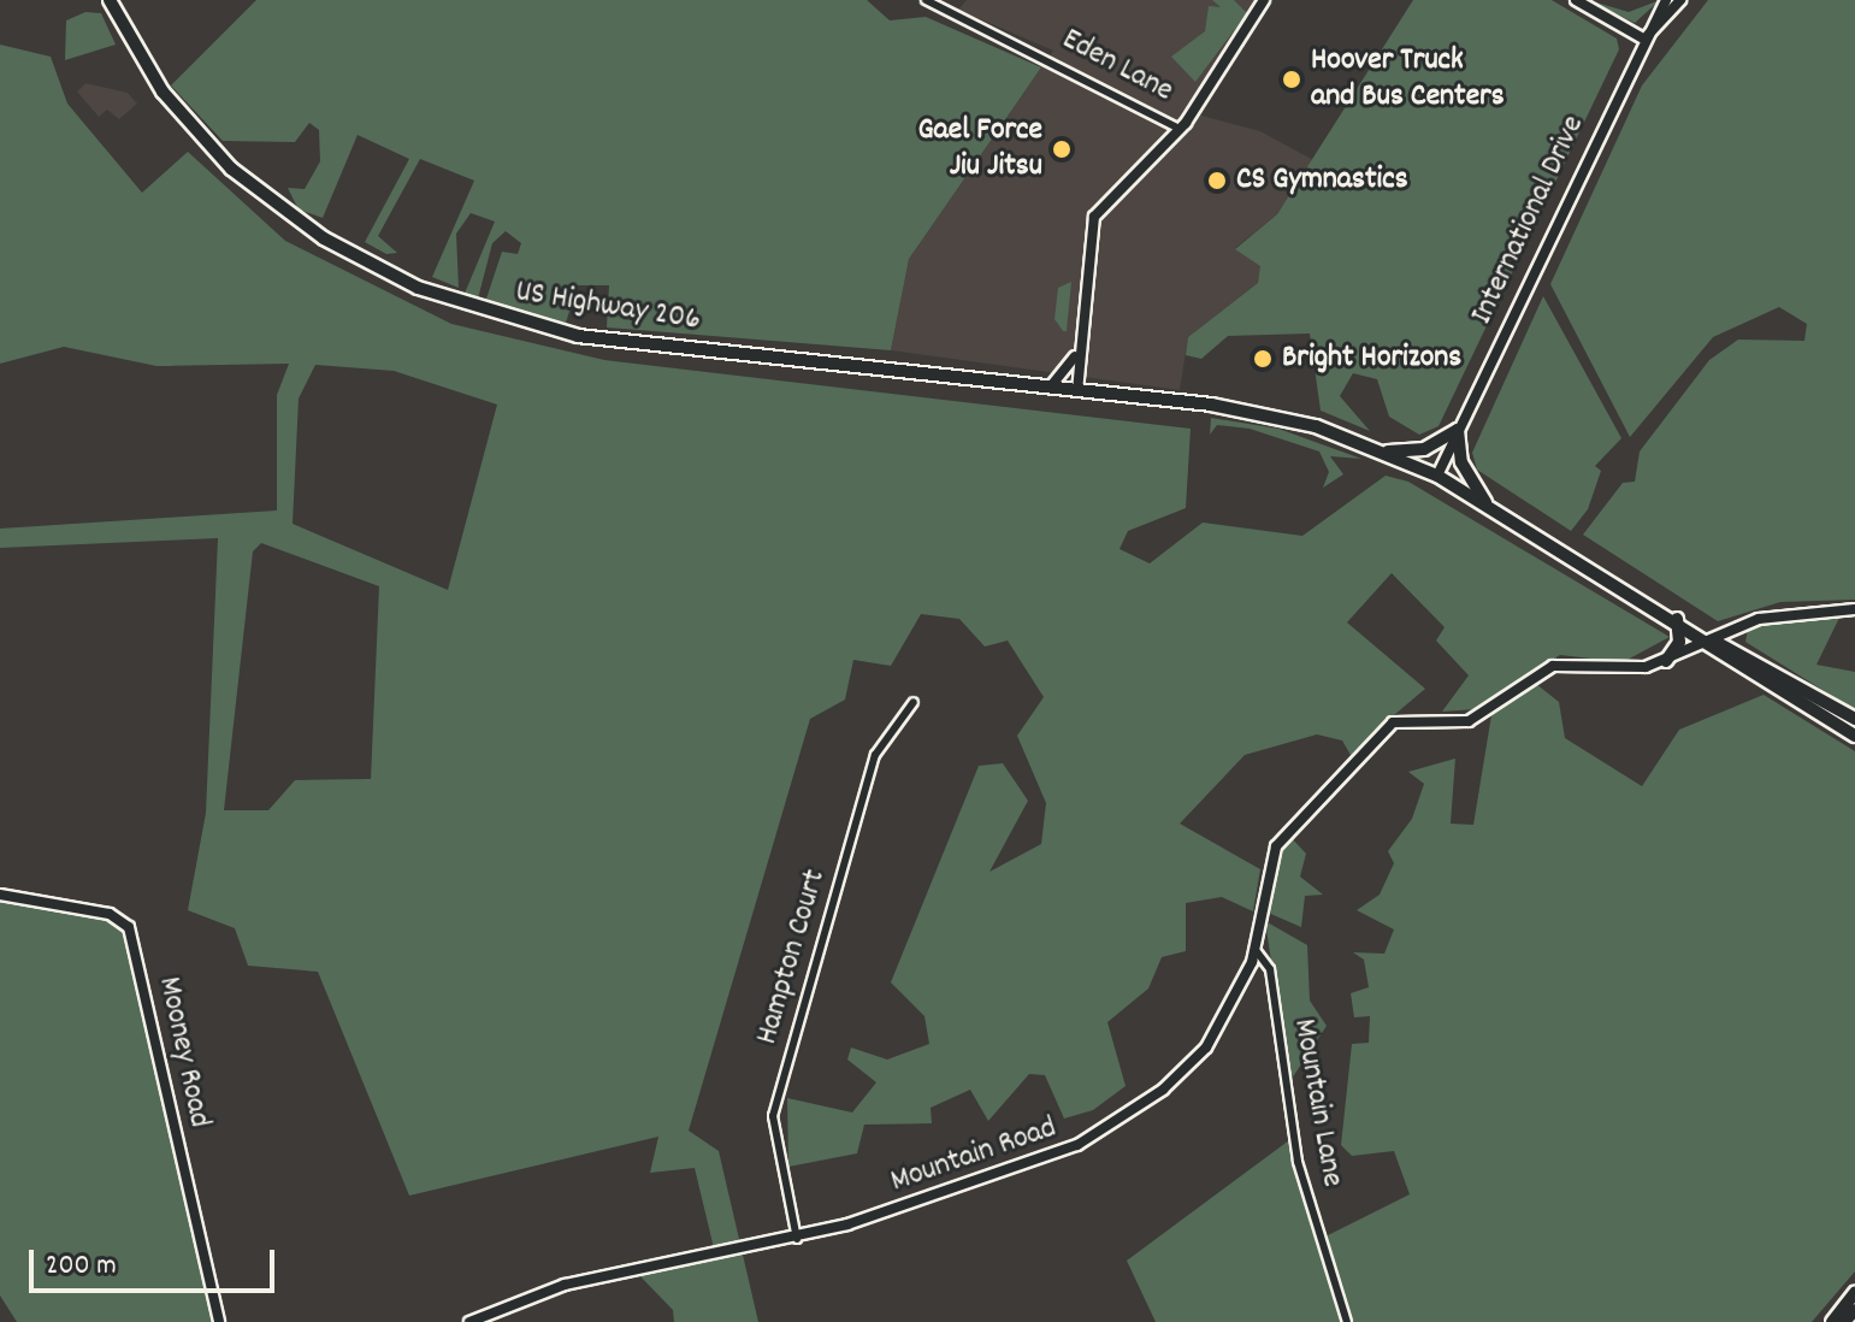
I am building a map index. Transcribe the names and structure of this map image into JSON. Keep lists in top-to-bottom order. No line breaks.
{"streets":{"highway":["US Highway 206"],"street":["Eden Lane","International Drive","Hampton Court","Mooney Road","Mountain Lane","Mountain Road"]},"crossings":[["International Drive","US Highway 206"],["US Highway 206","Mountain Road"],["Hampton Court","Mountain Road"],["Mountain Lane","Mountain Road"]],"places":["Hoover Truck and Bus Centers","Gael Force Jiu Jitsu","CS Gymnastics","Bright Horizons"],"scale_bar":"200 m"}
